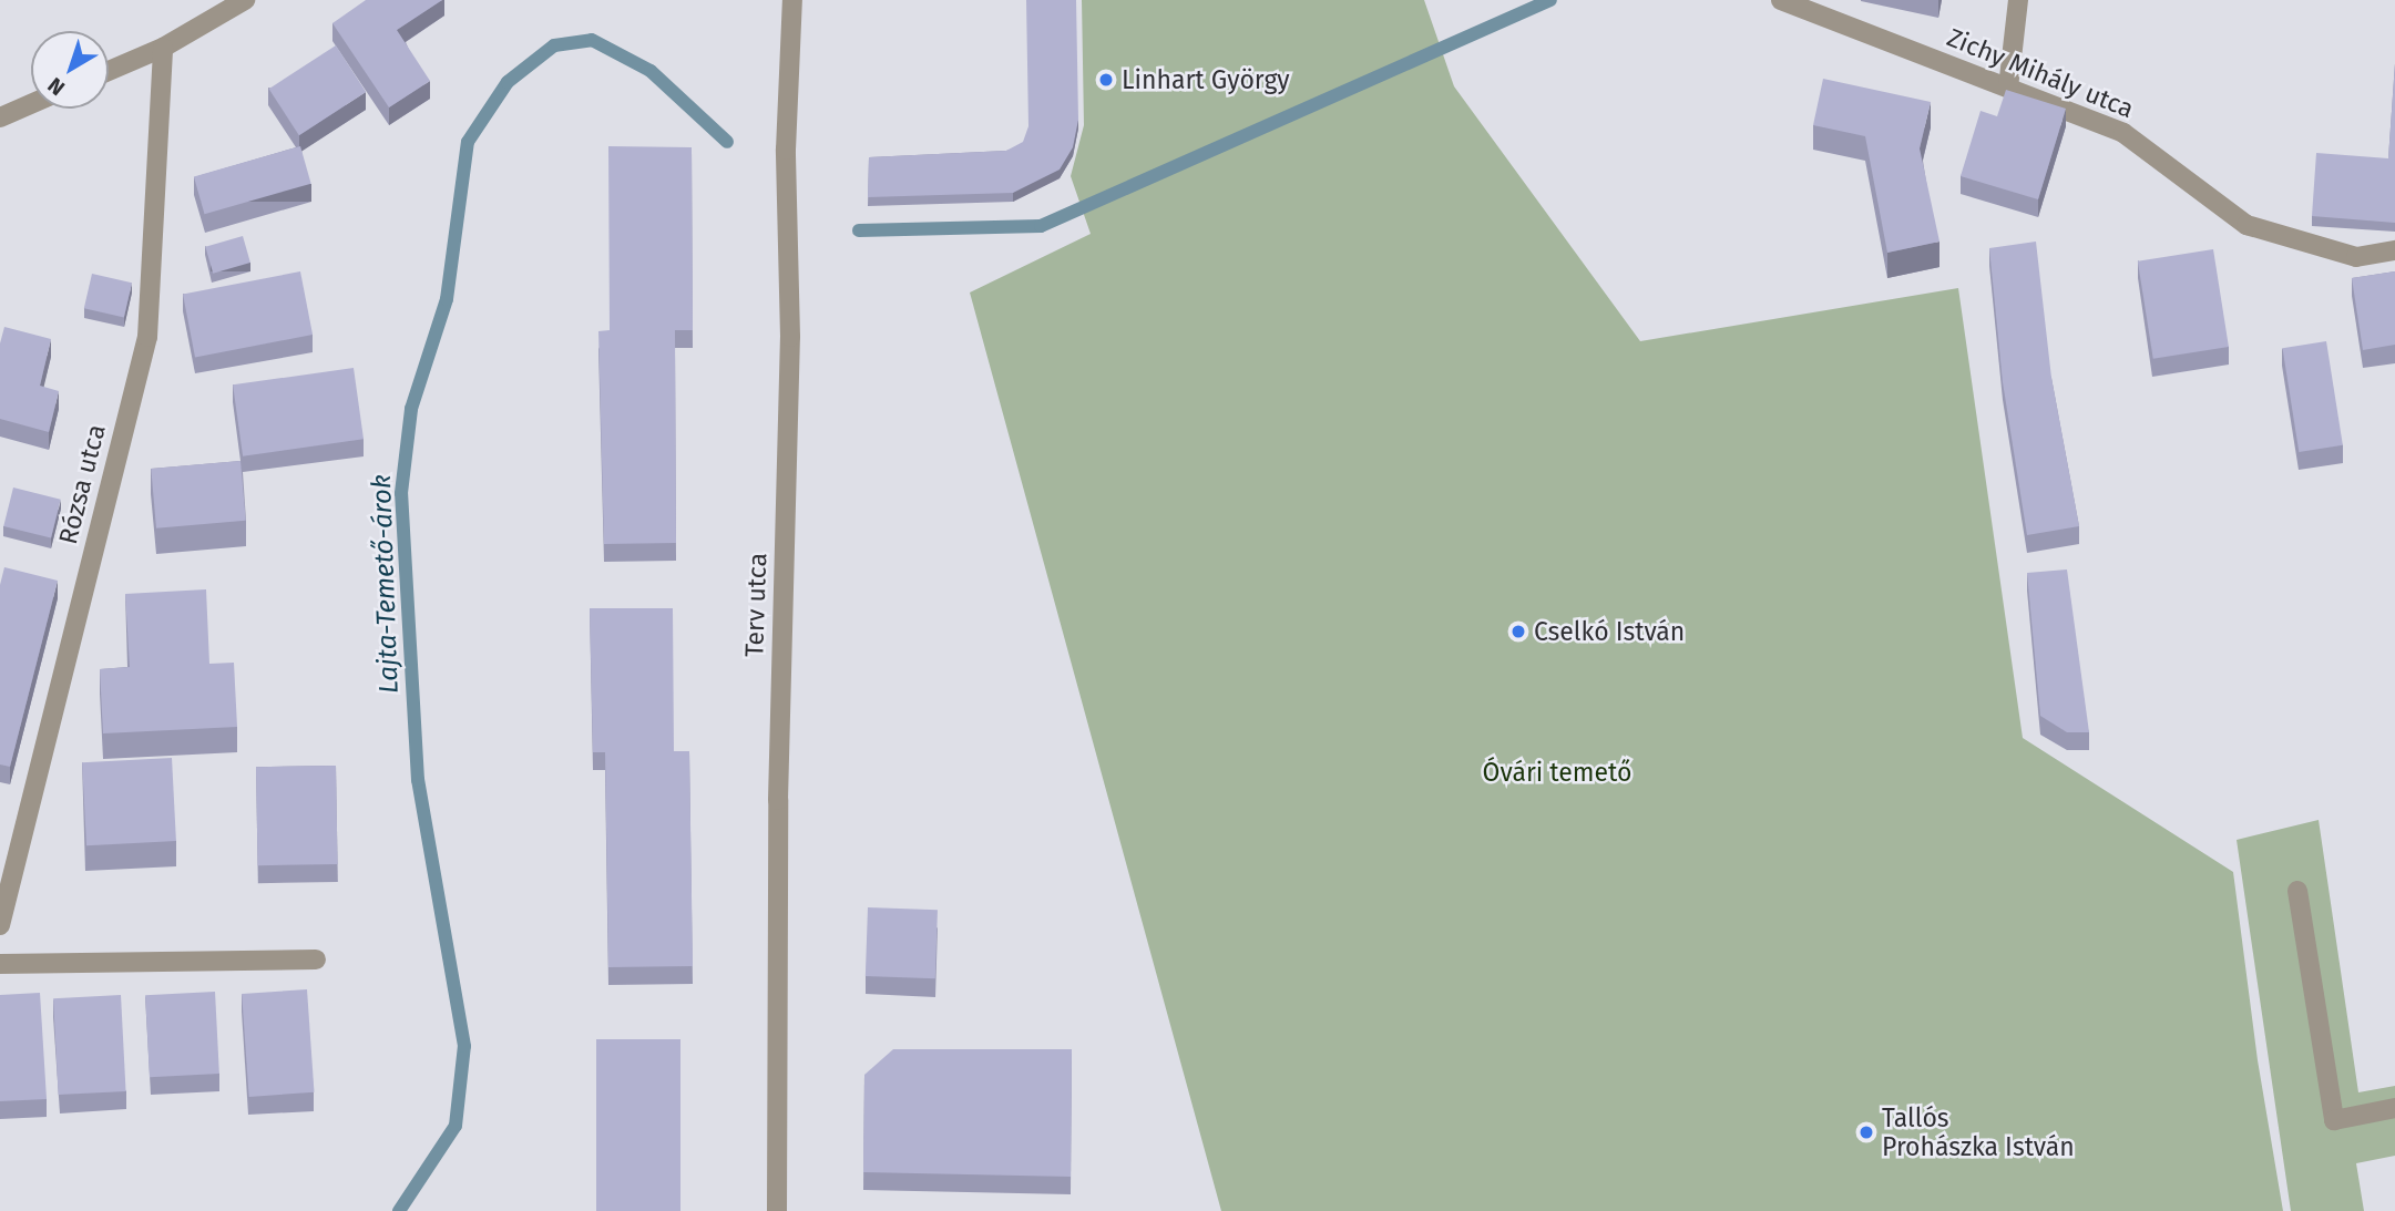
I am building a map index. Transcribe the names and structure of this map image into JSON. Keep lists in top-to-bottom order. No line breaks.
{"streets":{"street":["Zichy Mihály utca","Rózsa utca","Terv utca"]},"water":["Lajta-Temető-árok"],"parks":["Óvári temető"],"places":["Linhart György","Cselkó István","Tallós Prohászka István"],"north":"bottom left"}
